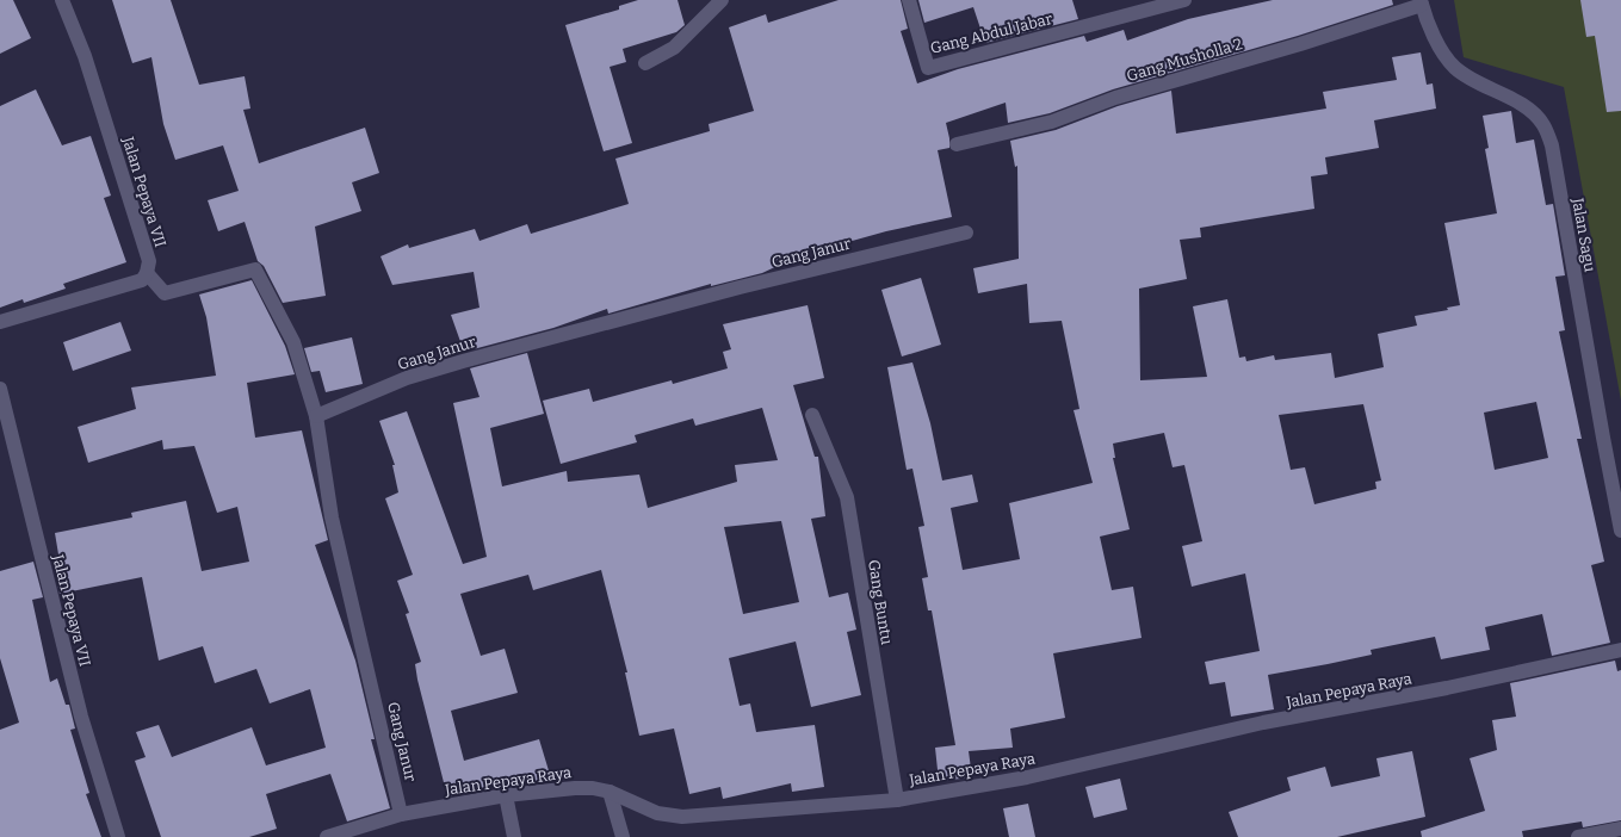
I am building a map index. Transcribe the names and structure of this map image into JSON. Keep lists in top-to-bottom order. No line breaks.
{"streets":{"street":["Gang Abdul Jabar","Gang Musholla 2","Jalan Pepaya VII","Jalan Sagu","Gang Janur","Gang Buntu","Jalan Pepaya Raya"]},"crossings":[["Gang Musholla 2","Jalan Sagu"],["Gang Janur","Jalan Pepaya Raya"],["Gang Buntu","Jalan Pepaya Raya"]]}
